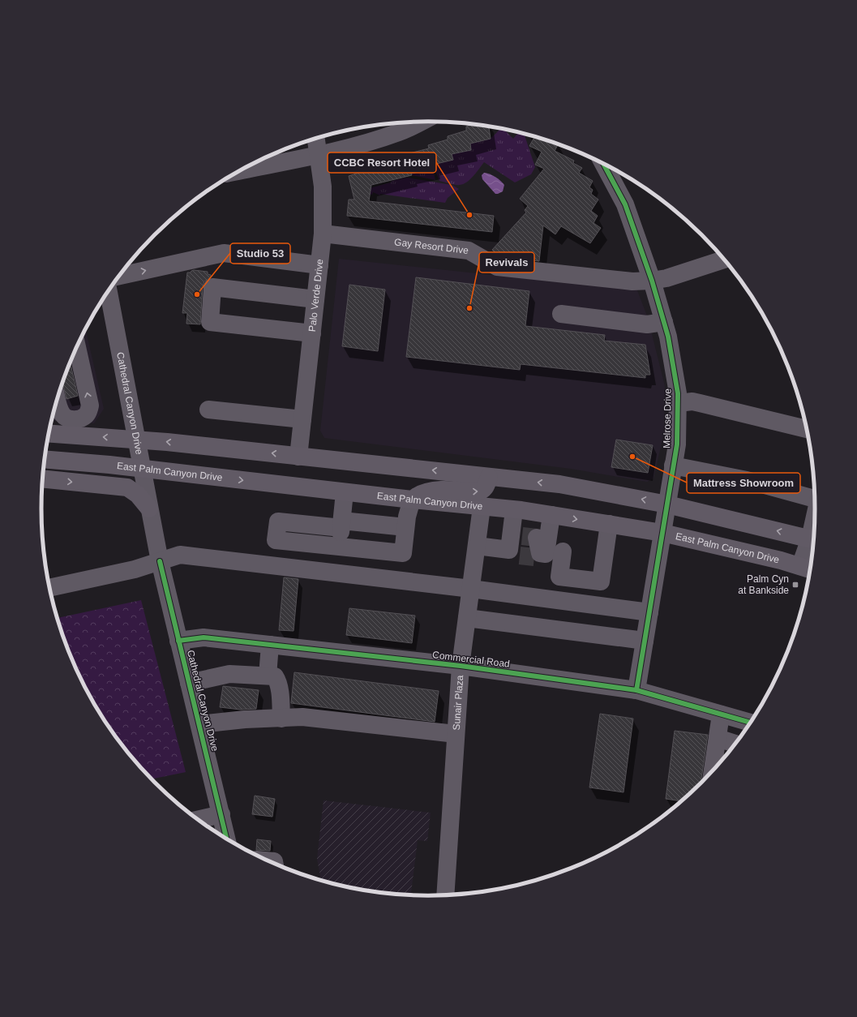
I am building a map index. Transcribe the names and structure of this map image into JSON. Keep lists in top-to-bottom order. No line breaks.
{"streets":{"main road":["East Palm Canyon Drive"],"street":["Gay Resort Drive","Palo Verde Drive","Cathedral Canyon Drive","Melrose Drive","Commercial Road","Sunair Plaza"]},"crossings":[["Gay Resort Drive","Palo Verde Drive"],["Gay Resort Drive","Melrose Drive"],["Cathedral Canyon Drive","East Palm Canyon Drive"],["Cathedral Canyon Drive","Commercial Road"],["Melrose Drive","East Palm Canyon Drive"],["Melrose Drive","Commercial Road"],["East Palm Canyon Drive","Sunair Plaza"],["Commercial Road","Sunair Plaza"]],"places":{"other":["CCBC Resort Hotel","Studio 53","Revivals","Mattress Showroom"],"transit":["Palm Cyn at Bankside"]}}
